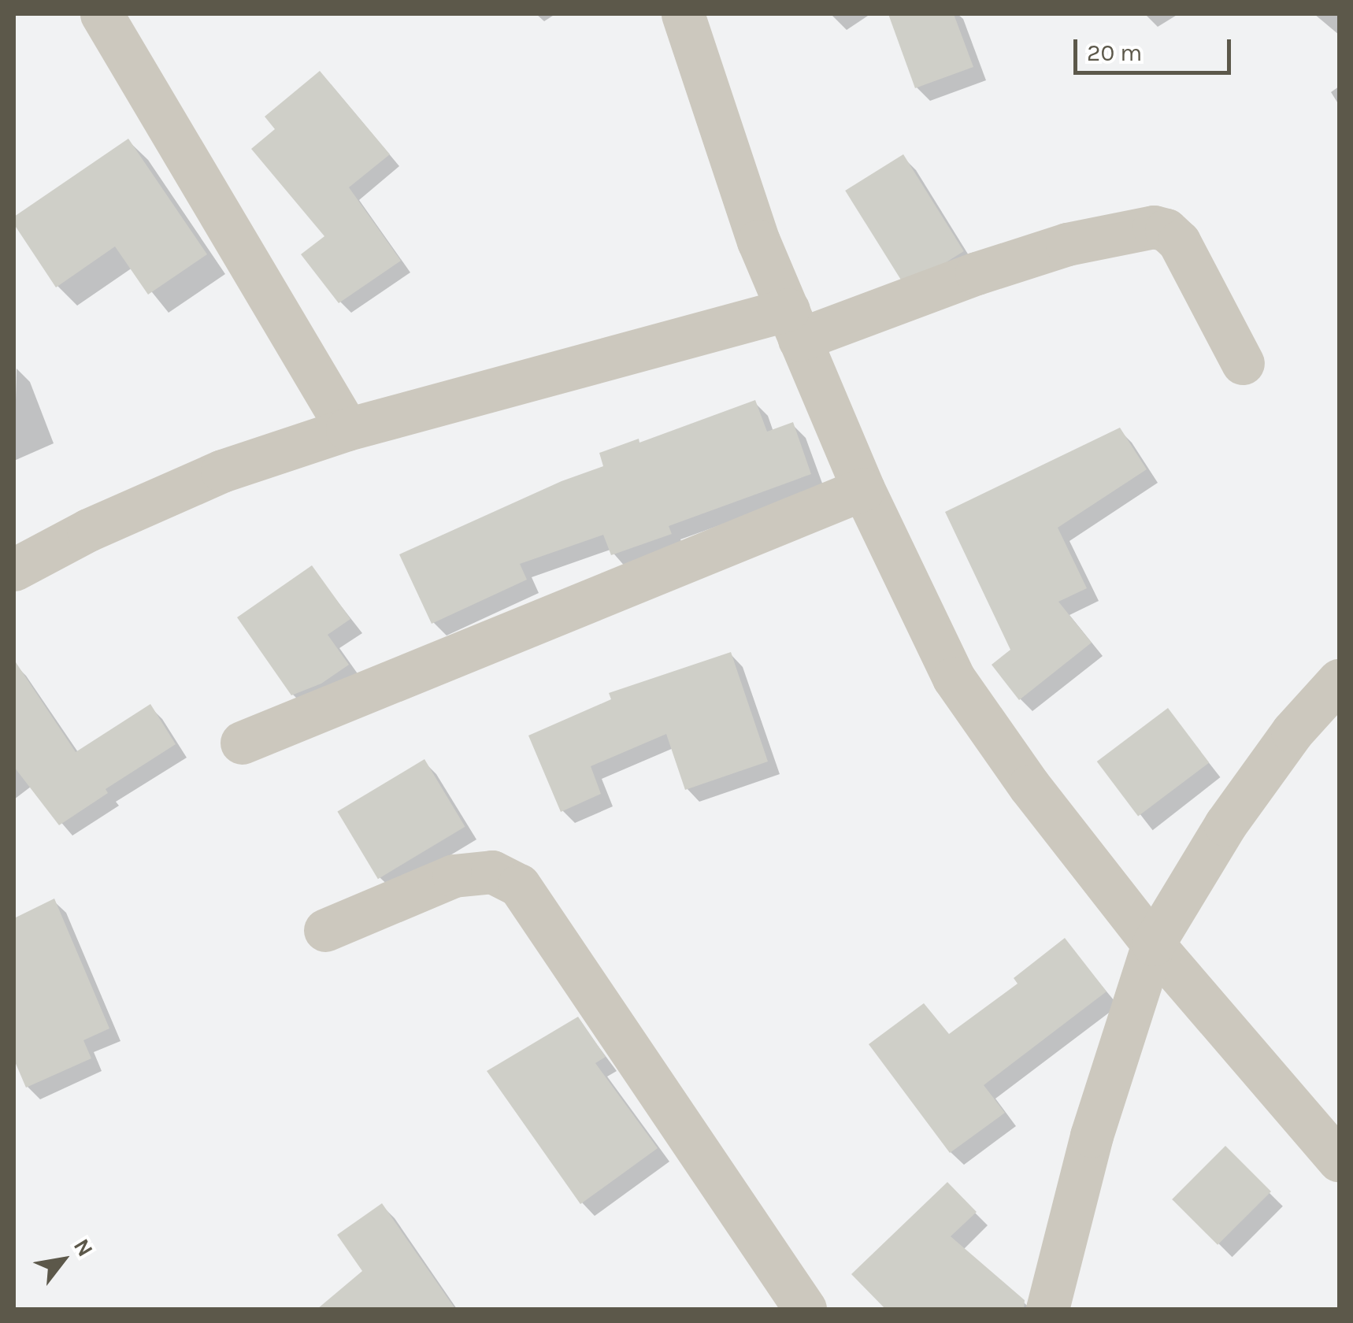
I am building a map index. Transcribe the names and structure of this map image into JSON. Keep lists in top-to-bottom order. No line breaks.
{"scale_bar":"20 m","north":"top right"}
